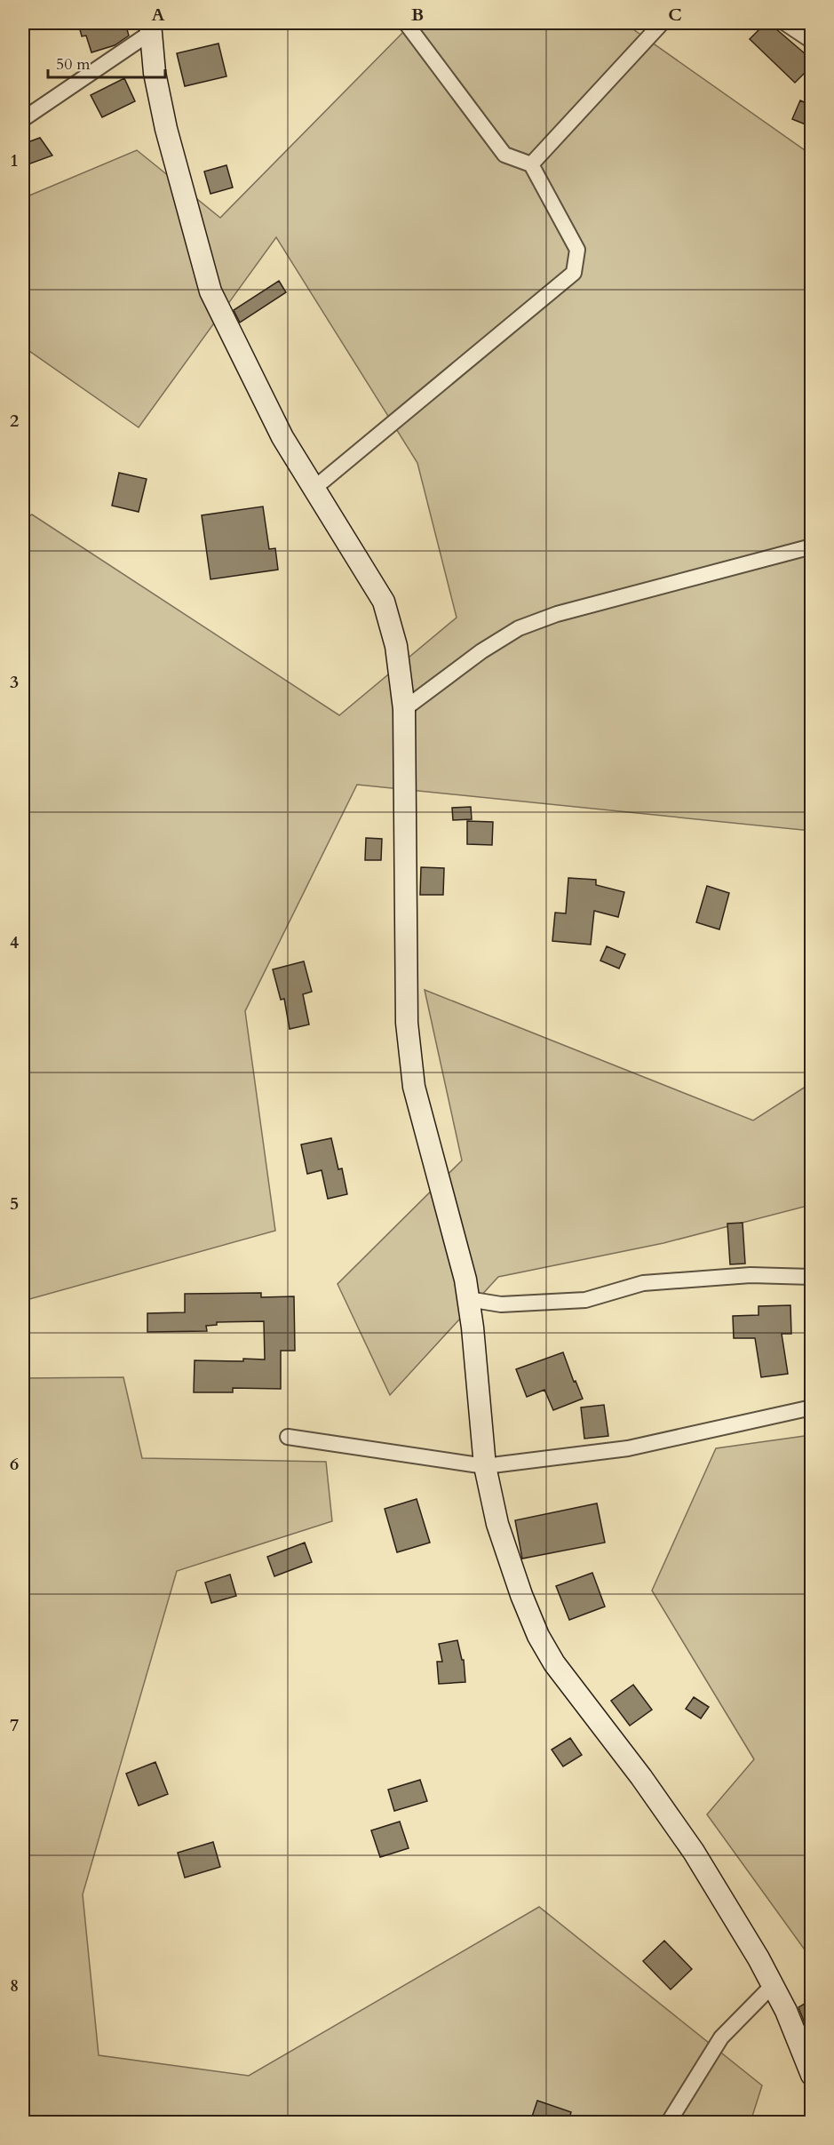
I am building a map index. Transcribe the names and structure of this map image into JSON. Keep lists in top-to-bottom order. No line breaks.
{"scale_bar":"50 m","grid":{"columns":["A","B","C"],"rows":["1","2","3","4","5","6","7","8"]}}
